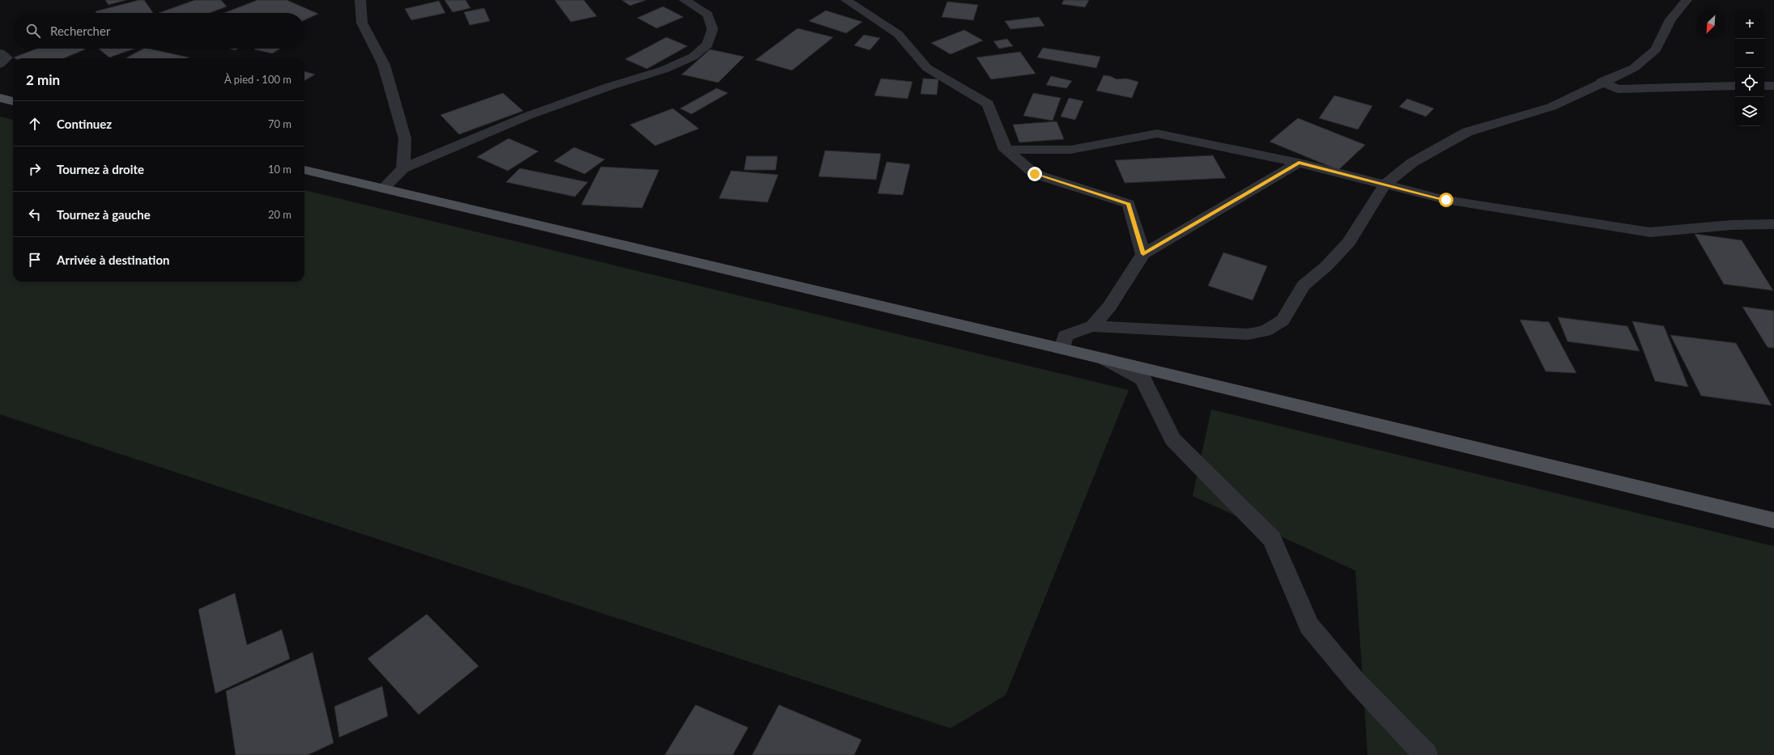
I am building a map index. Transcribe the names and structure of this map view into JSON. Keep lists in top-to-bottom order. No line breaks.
{"north":"bottom left","page":{"map_buttons":["+","−"],"search":"Rechercher","heading":["2 min","À pied · 100 m"],"list":[["Continuez","70 m"],["Tournez à droite","10 m"],["Tournez à gauche","20 m"],"Arrivée à destination"]}}
